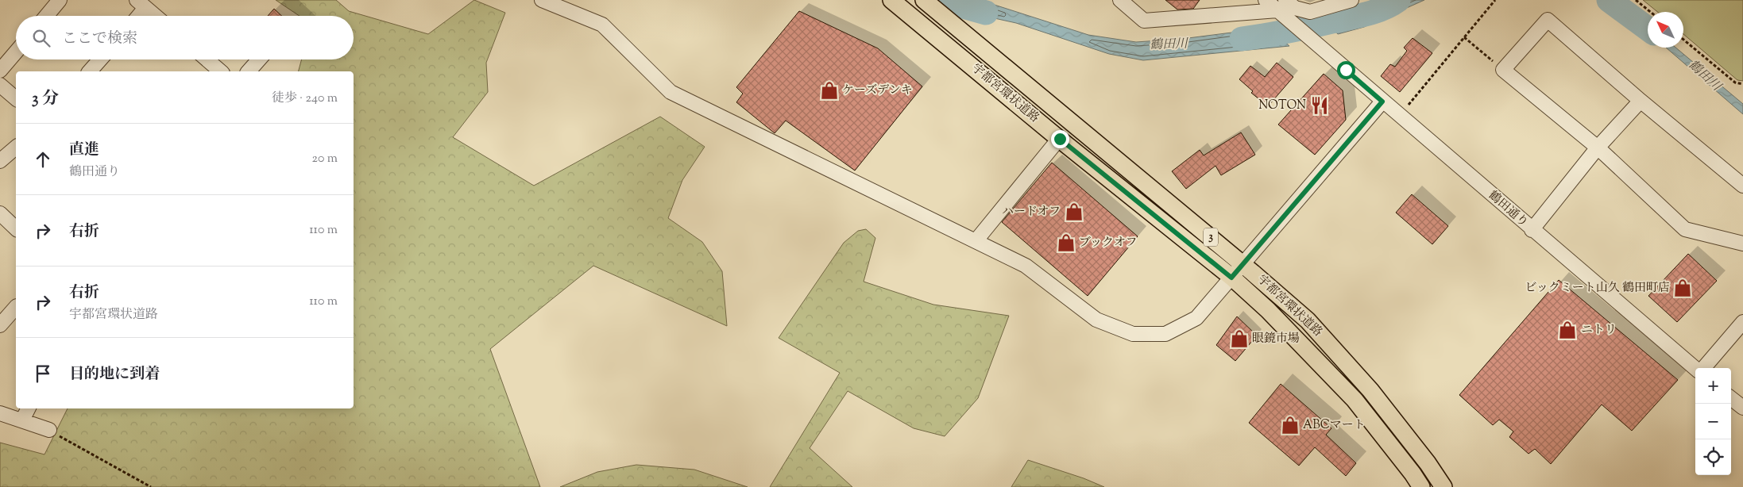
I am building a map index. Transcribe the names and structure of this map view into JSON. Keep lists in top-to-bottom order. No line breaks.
{"streets":{"main road":["宇都宮環状道路","3"],"street":["鶴田通り"]},"water":["鶴田川"],"places":{"shop":["ケーズデンキ","ハードオフ","ブックオフ","ビックミート山久 鶴田町店","ニトリ","眼鏡市場","ABCマート"],"restaurant":["NOTON"]},"north":"top left","page":{"search":"ここで検索","heading":["3 分","徒歩 · 240 m"],"list":[["直進","鶴田通り","20 m"],["右折","110 m"],["右折","宇都宮環状道路","110 m"],"目的地に到着"],"map_buttons":["+","−"]}}
